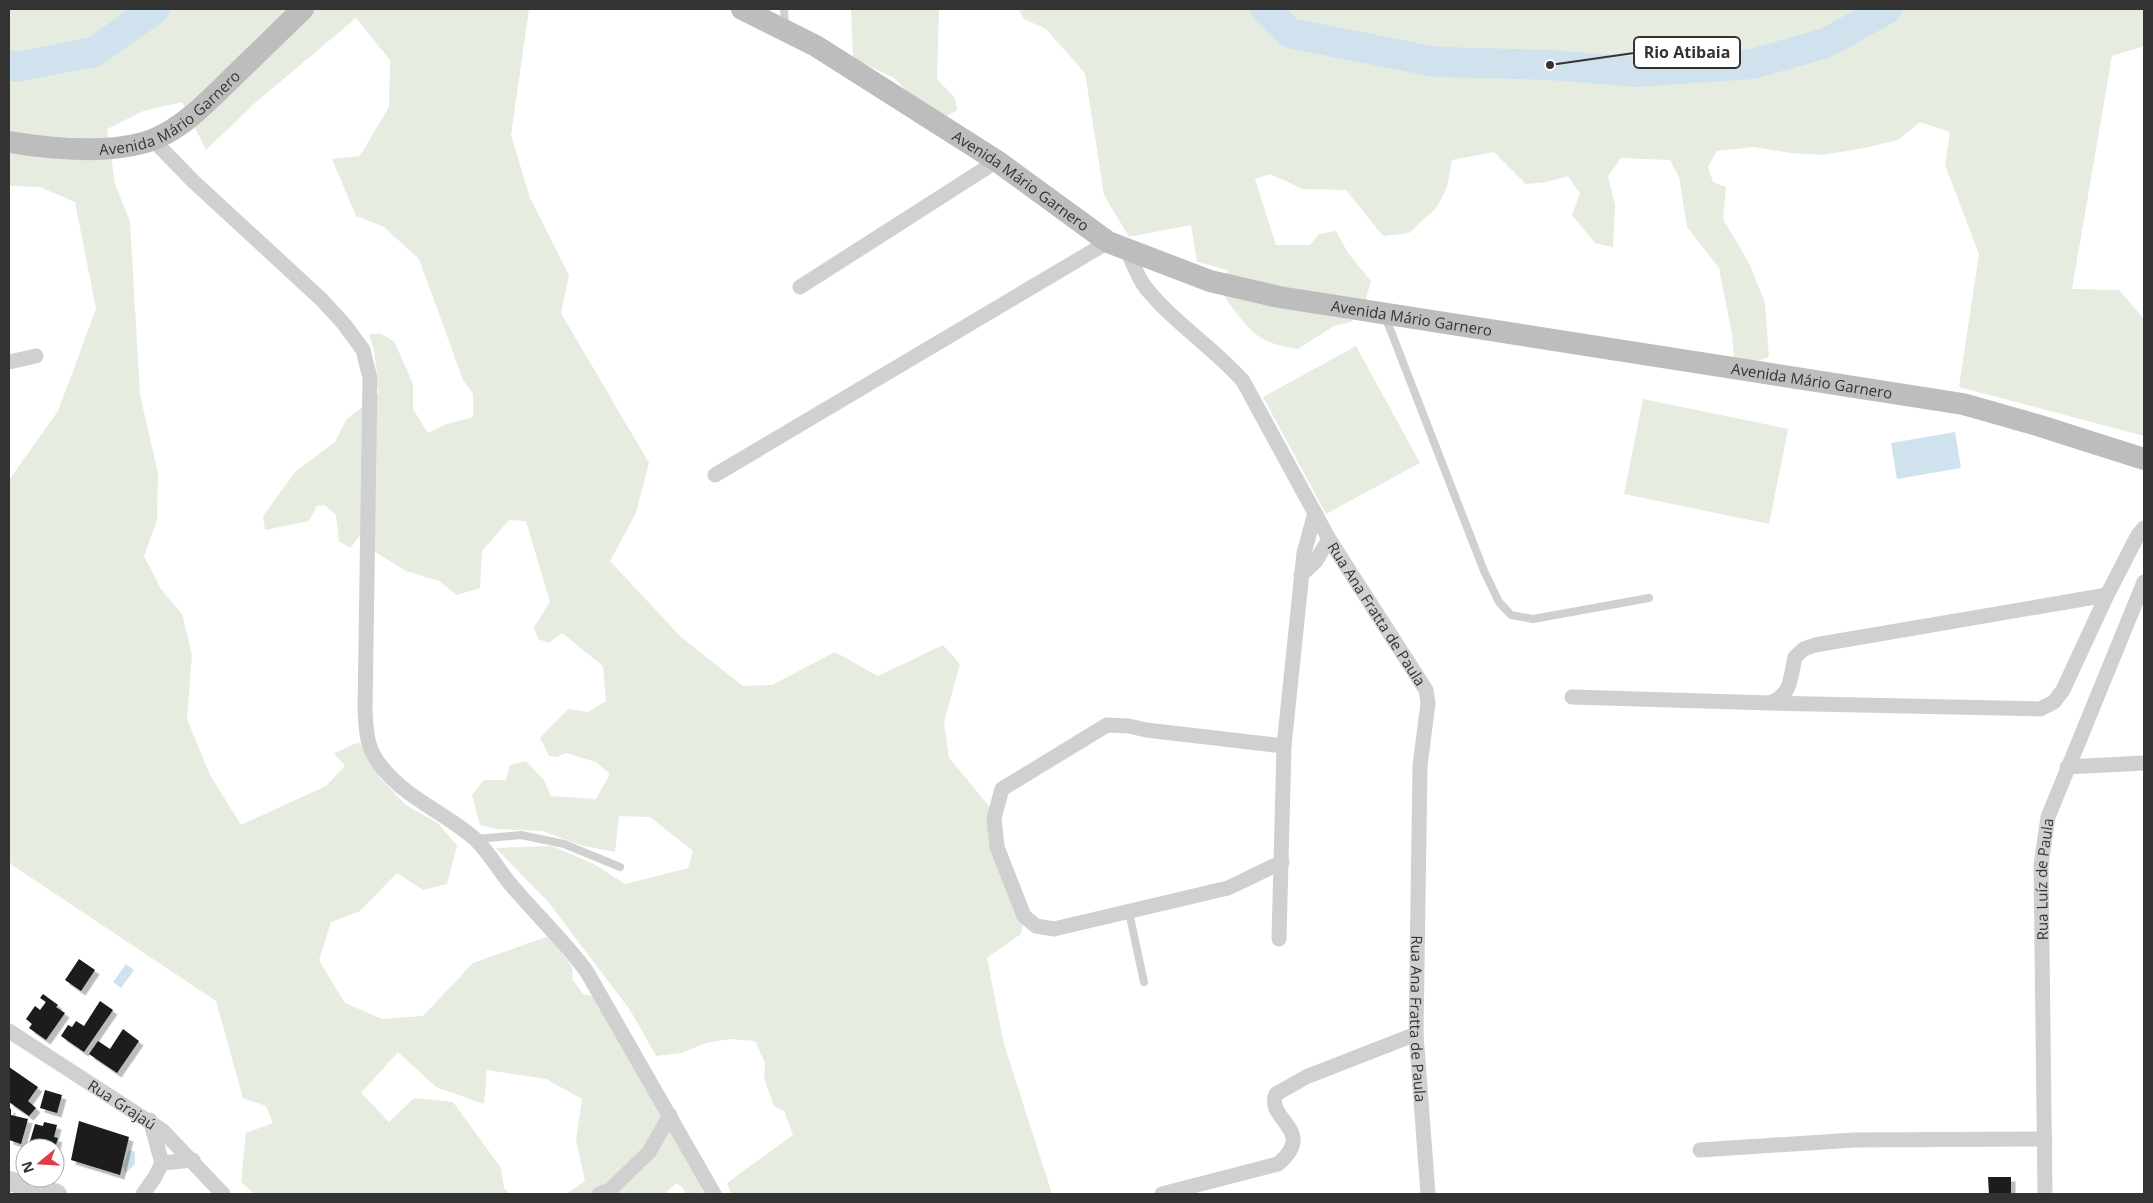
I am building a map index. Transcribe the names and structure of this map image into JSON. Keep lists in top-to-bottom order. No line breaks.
{"streets":{"main road":["Avenida Mário Garnero"],"street":["Rua Ana Fratta de Paula","Rua Luíz de Paula","Rua Grajaú"]},"crossings":[["Avenida Mário Garnero","Rua Ana Fratta de Paula"]],"places":["Rio Atibaia"],"north":"left"}
